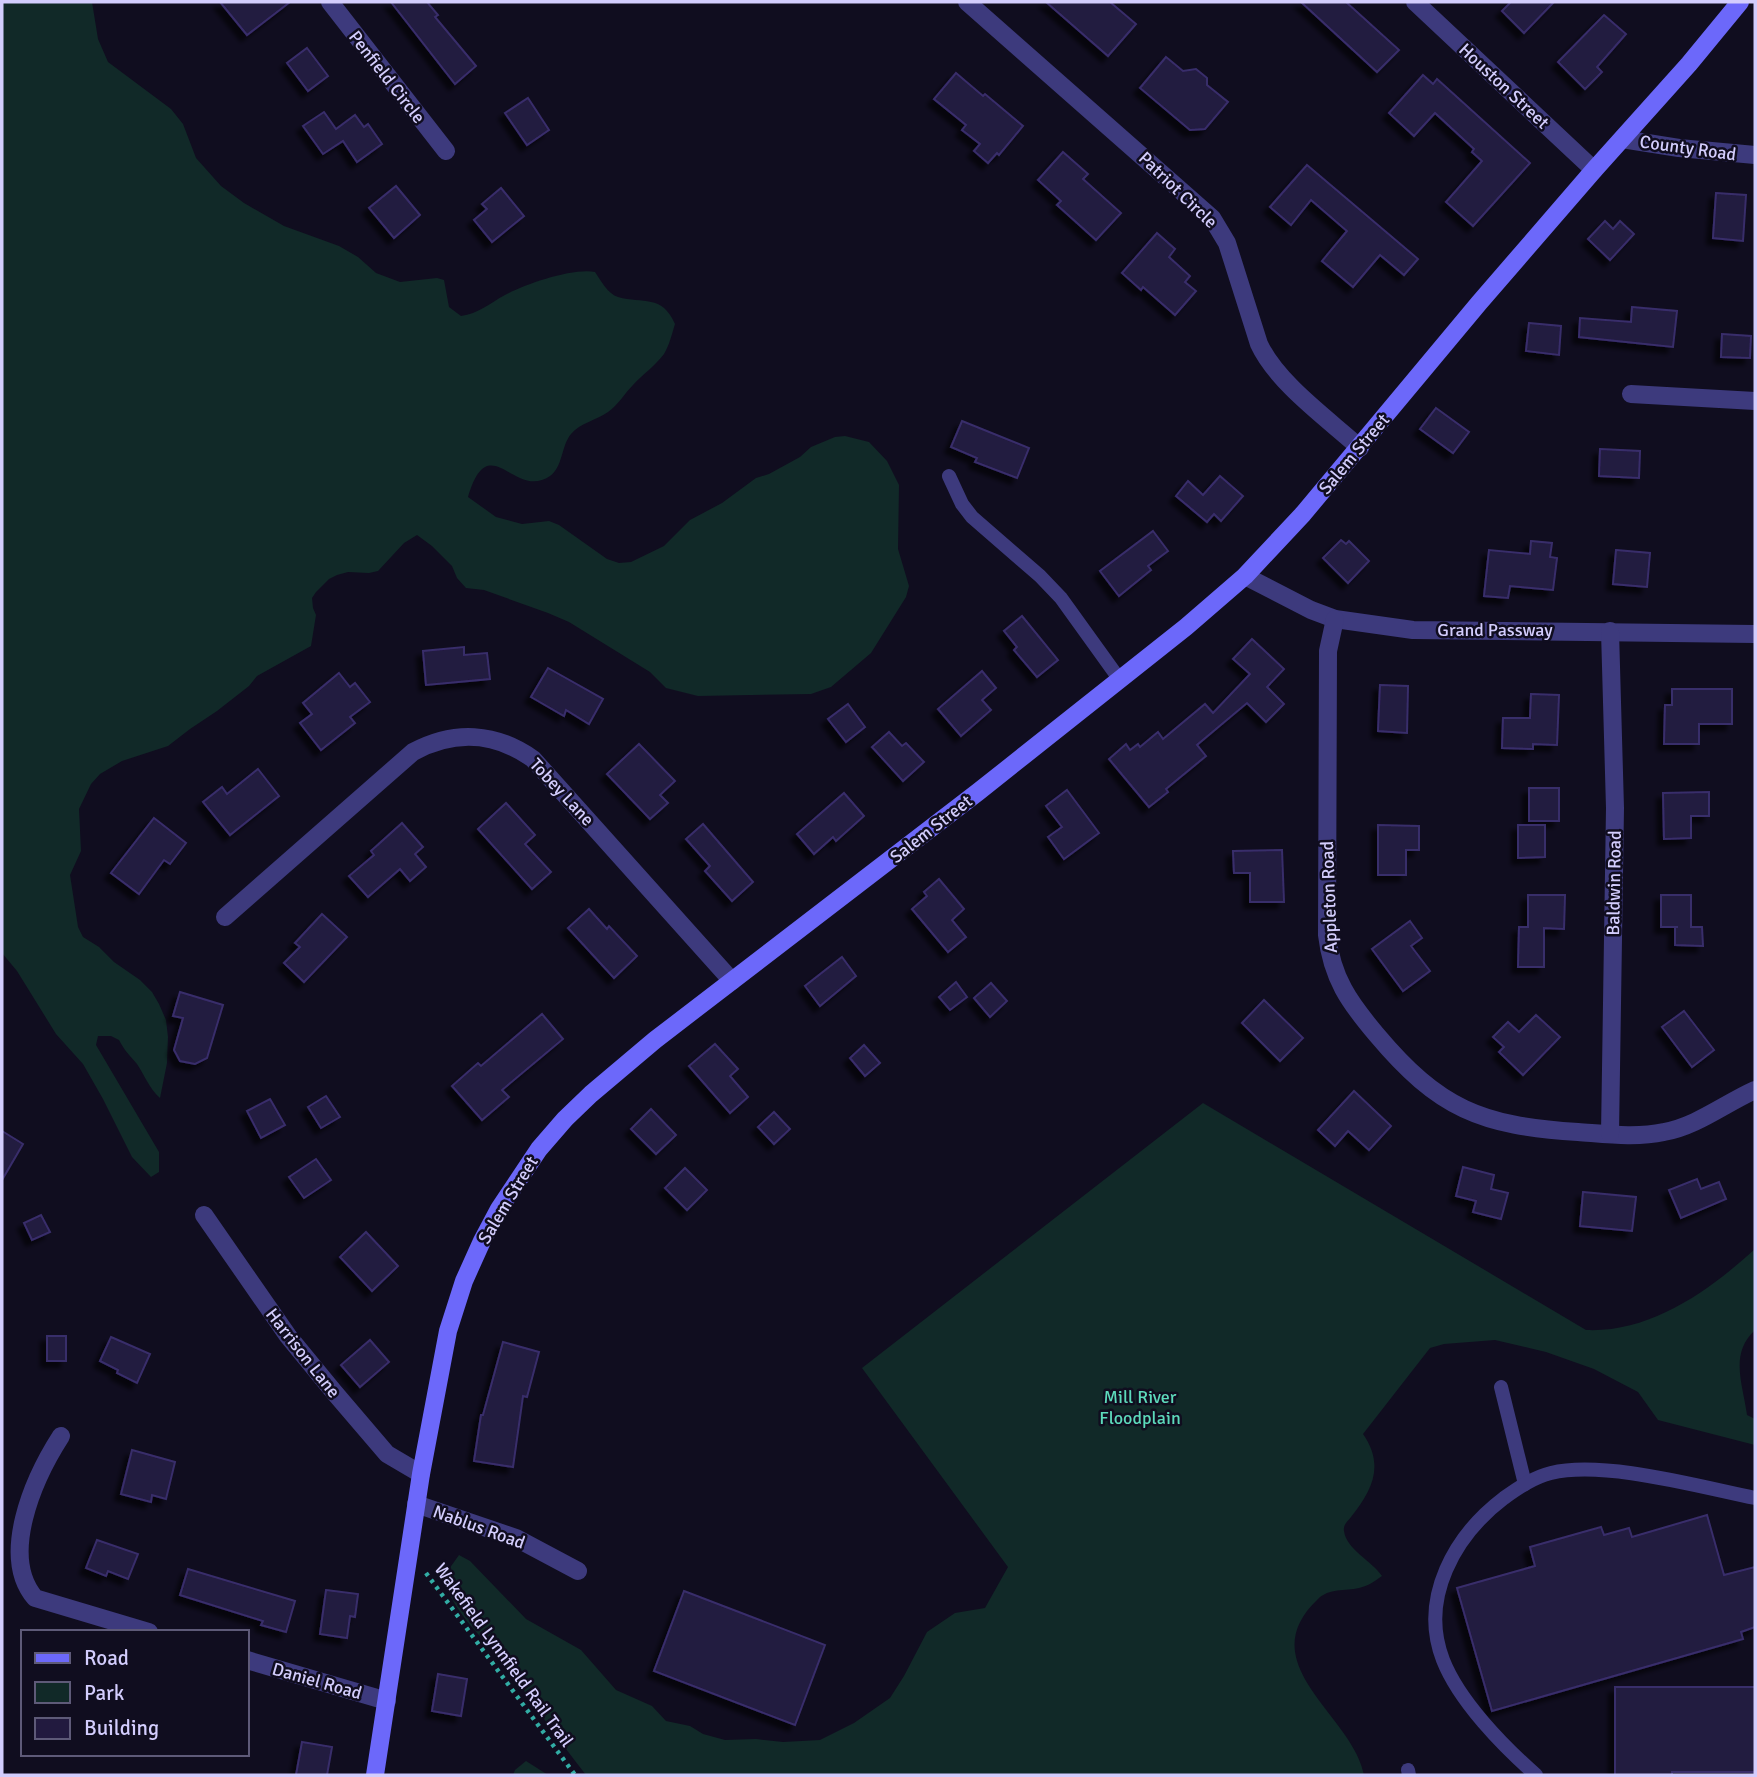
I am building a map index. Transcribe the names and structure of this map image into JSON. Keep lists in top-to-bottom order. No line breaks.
{"streets":{"main road":["Salem Street"],"street":["Penfield Circle","Houston Street","County Road","Patriot Circle","Grand Passway","Tobey Lane","Baldwin Road","Appleton Road","Harrison Lane","Nablus Road","Daniel Road"],"path":["Wakefield Lynnfield Rail Trail"]},"crossings":[["Houston Street","Salem Street"],["County Road","Salem Street"],["Patriot Circle","Salem Street"],["Salem Street","Grand Passway"],["Salem Street","Tobey Lane"],["Salem Street","Harrison Lane"],["Salem Street","Nablus Road"],["Salem Street","Wakefield Lynnfield Rail Trail"],["Salem Street","Daniel Road"],["Grand Passway","Baldwin Road"],["Grand Passway","Appleton Road"],["Baldwin Road","Appleton Road"]],"parks":["Mill River Floodplain"],"legend":["Road","Park","Building"]}
